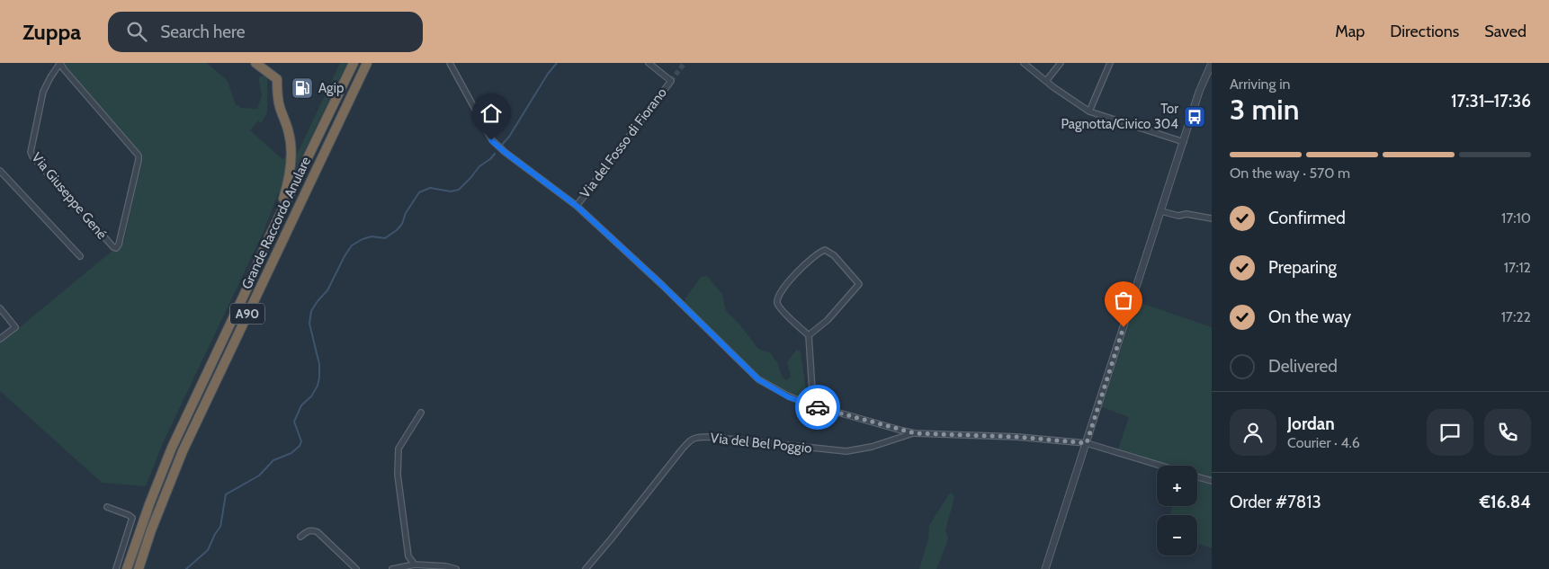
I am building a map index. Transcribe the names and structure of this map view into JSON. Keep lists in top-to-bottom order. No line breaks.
{"streets":{"highway":["Grande Raccordo Anulare","A90"],"street":["Via del Fosso di Fiorano","Via Giuseppe Gené","Via del Bel Poggio"]},"places":{"fuel station":["Agip"],"bus stop":["Tor Pagnotta/Civico 304"]},"page":{"header":"Zuppa","search":"Search here","nav":["Map","Directions","Saved"],"heading":["3 min","Arriving in","17:31–17:36"],"panel":["Jordan","Courier · 4.6","Order #7813","€16.84"],"bar":"On the way · 570 m","list":[["Confirmed","17:10"],["Preparing","17:12"],["On the way","17:22"],"Delivered"],"map_buttons":["+","−"]}}
